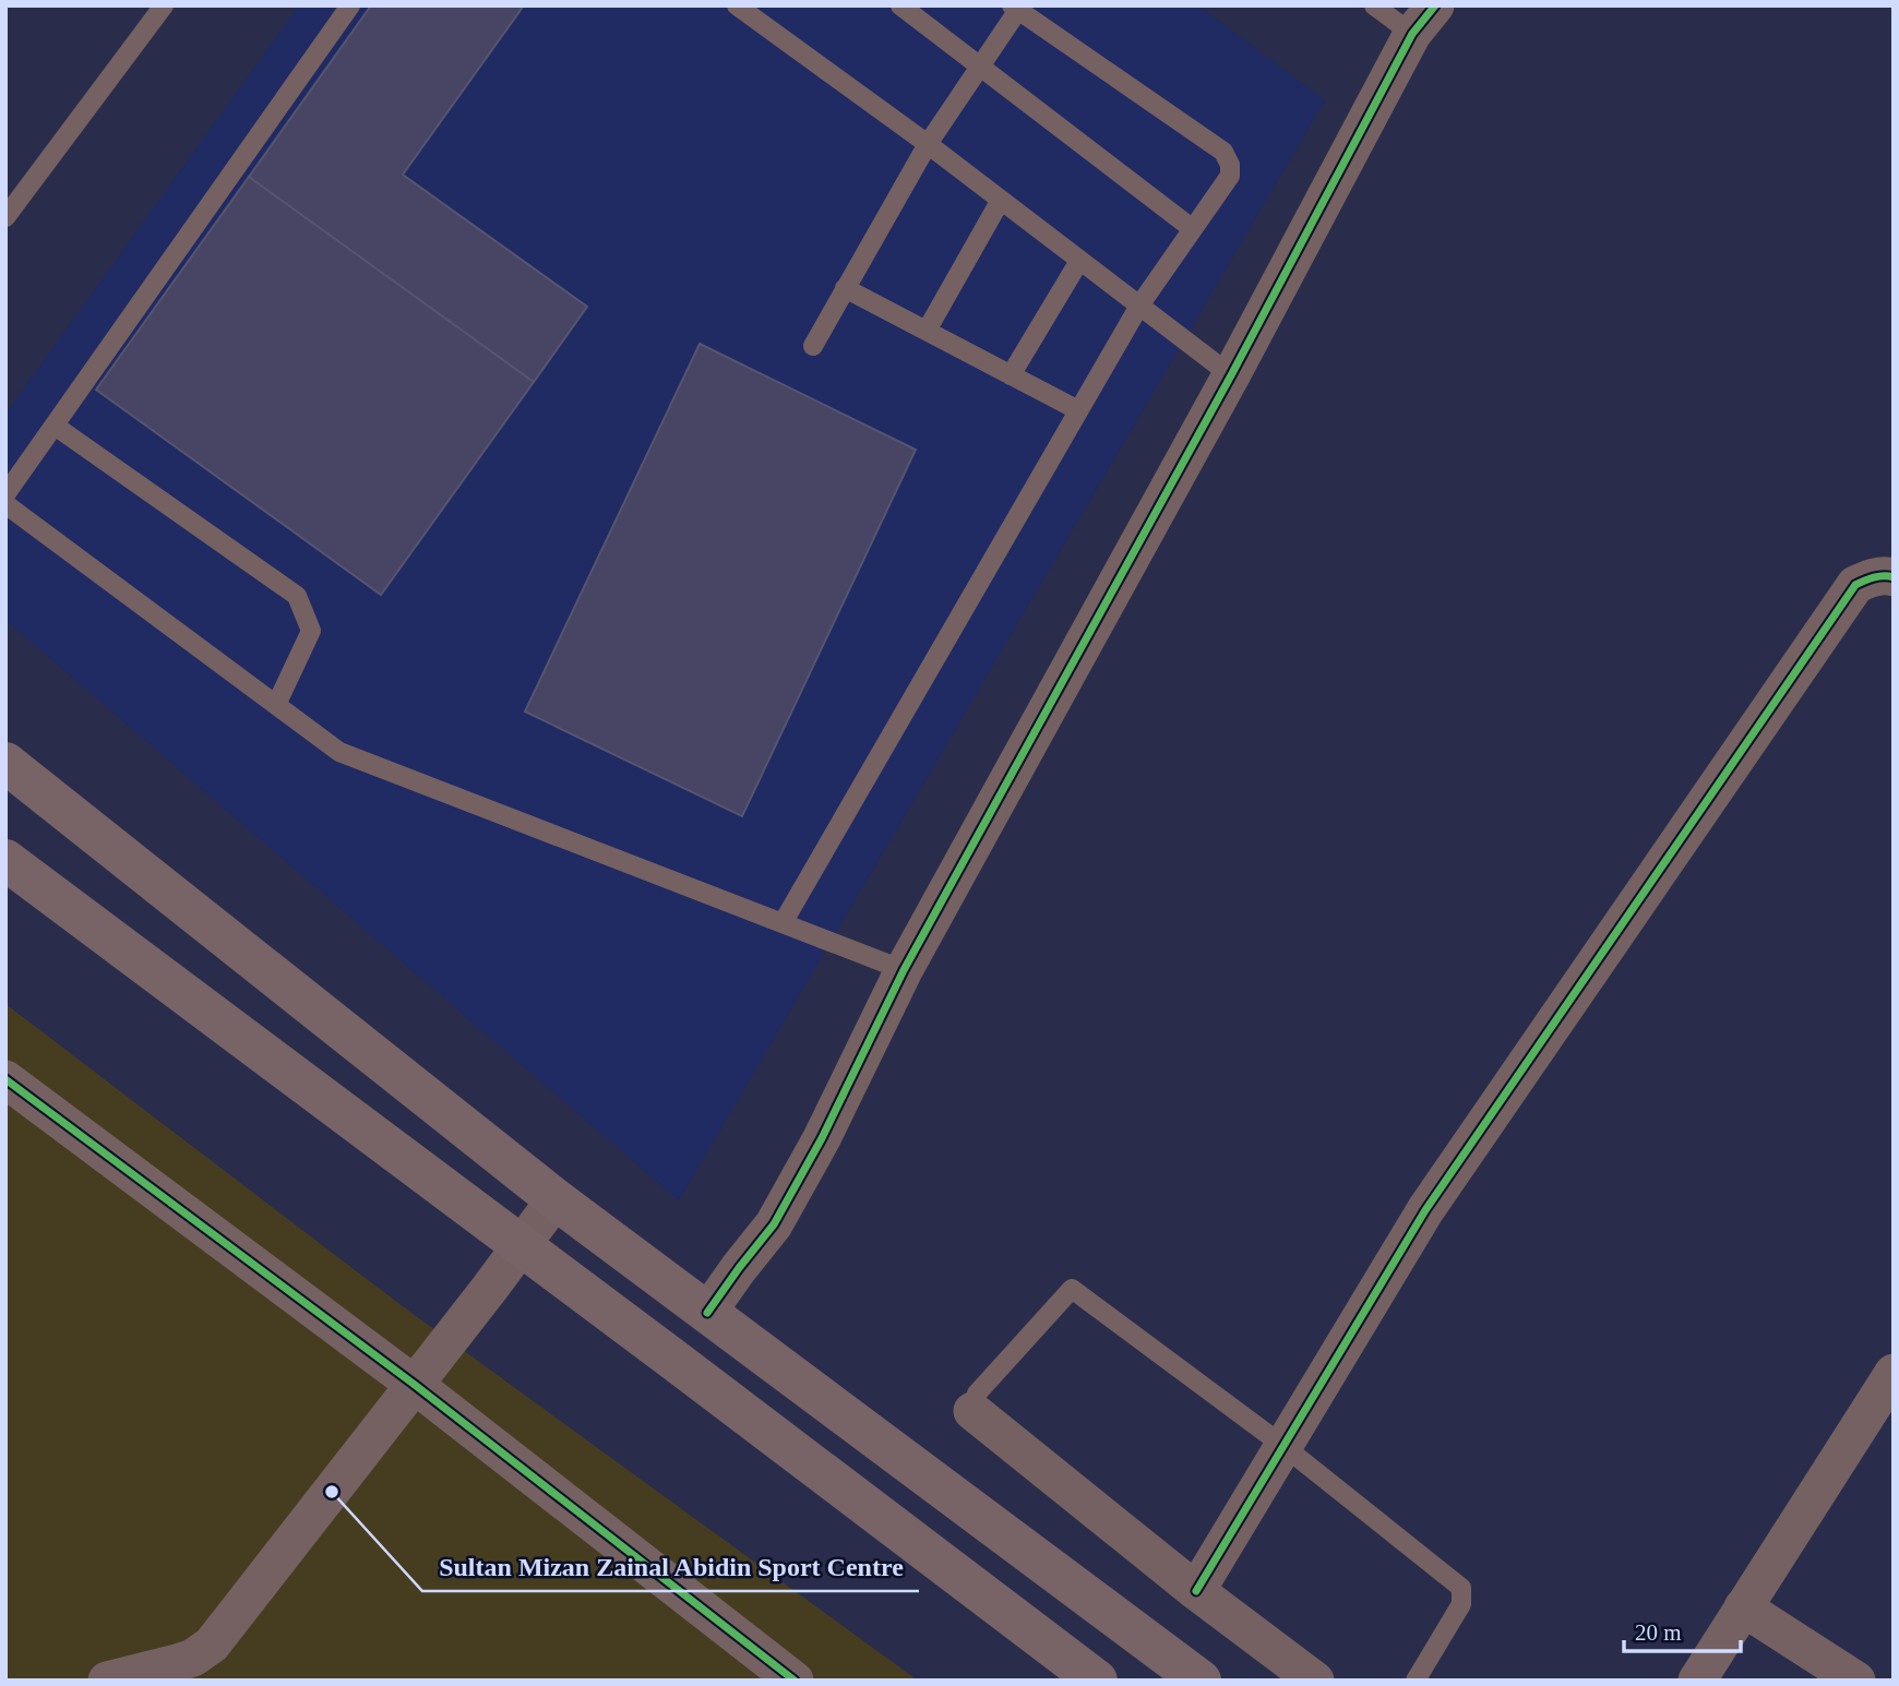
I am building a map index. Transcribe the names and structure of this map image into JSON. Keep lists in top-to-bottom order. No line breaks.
{"places":["Sultan Mizan Zainal Abidin Sport Centre"],"scale_bar":"20 m"}
